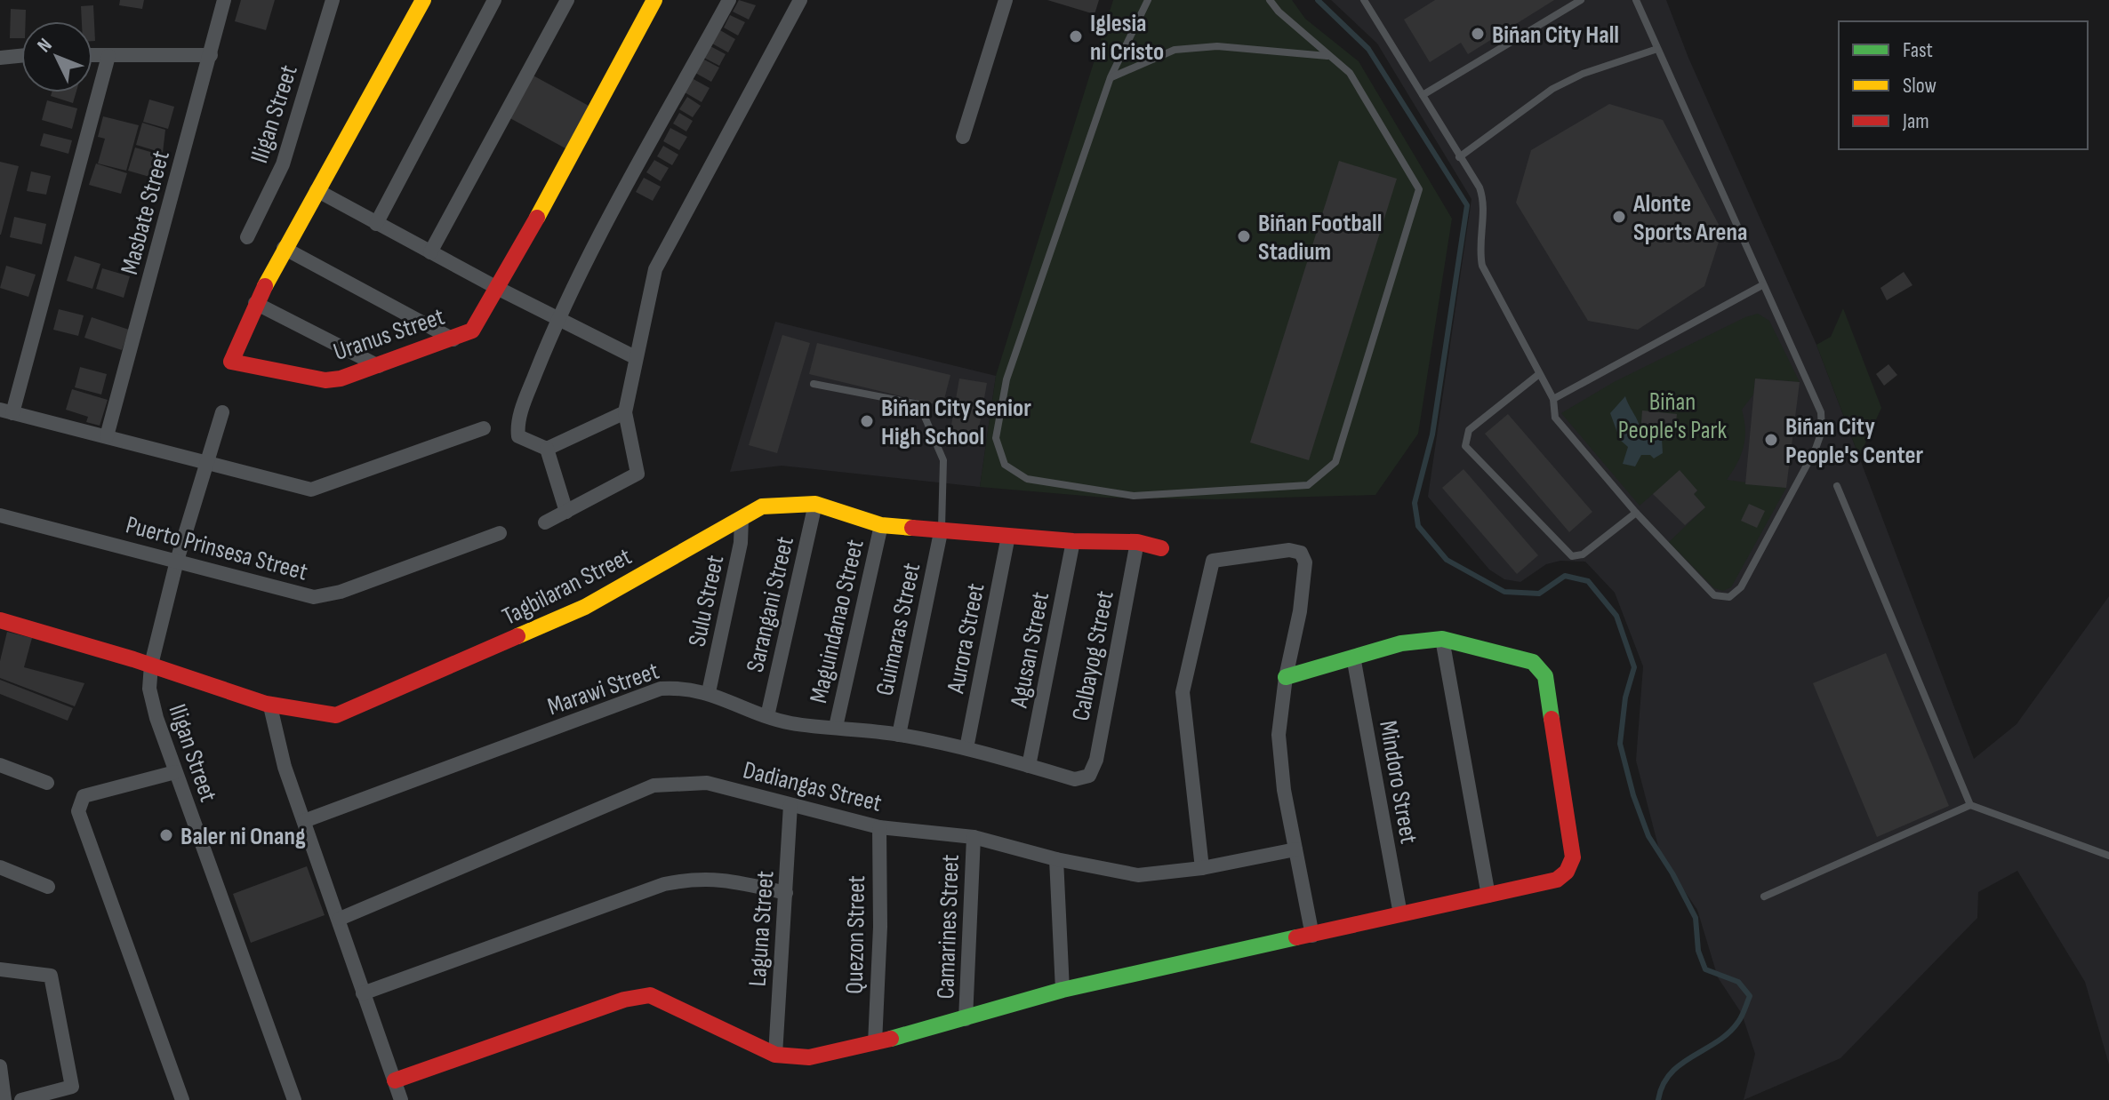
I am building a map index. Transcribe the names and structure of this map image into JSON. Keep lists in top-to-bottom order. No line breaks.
{"streets":{"street":["Iligan Street","Masbate Street","Uranus Street","Puerto Prinsesa Street","Tagbilaran Street","Sulu Street","Sarangani Street","Maguindanao Street","Guimaras Street","Aurora Street","Agusan Street","Calbayog Street","Marawi Street","Mindoro Street","Dadiangas Street","Camarines Street","Laguna Street","Quezon Street"]},"crossings":[["Iligan Street","Puerto Prinsesa Street"],["Iligan Street","Tagbilaran Street"],["Tagbilaran Street","Sulu Street"],["Tagbilaran Street","Sarangani Street"],["Tagbilaran Street","Maguindanao Street"],["Tagbilaran Street","Guimaras Street"],["Tagbilaran Street","Aurora Street"],["Tagbilaran Street","Agusan Street"],["Tagbilaran Street","Calbayog Street"],["Sulu Street","Marawi Street"],["Sarangani Street","Marawi Street"],["Maguindanao Street","Marawi Street"],["Guimaras Street","Marawi Street"],["Aurora Street","Marawi Street"],["Agusan Street","Marawi Street"],["Calbayog Street","Marawi Street"],["Dadiangas Street","Camarines Street"],["Dadiangas Street","Laguna Street"],["Dadiangas Street","Quezon Street"]],"parks":["Biñan People's Park"],"places":["Biñan City Hall","Iglesia ni Cristo","Alonte Sports Arena","Biñan Football Stadium","Biñan City Senior High School","Biñan City People's Center","Baler ni Onang"],"legend":["Fast","Slow","Jam"],"north":"top left"}
